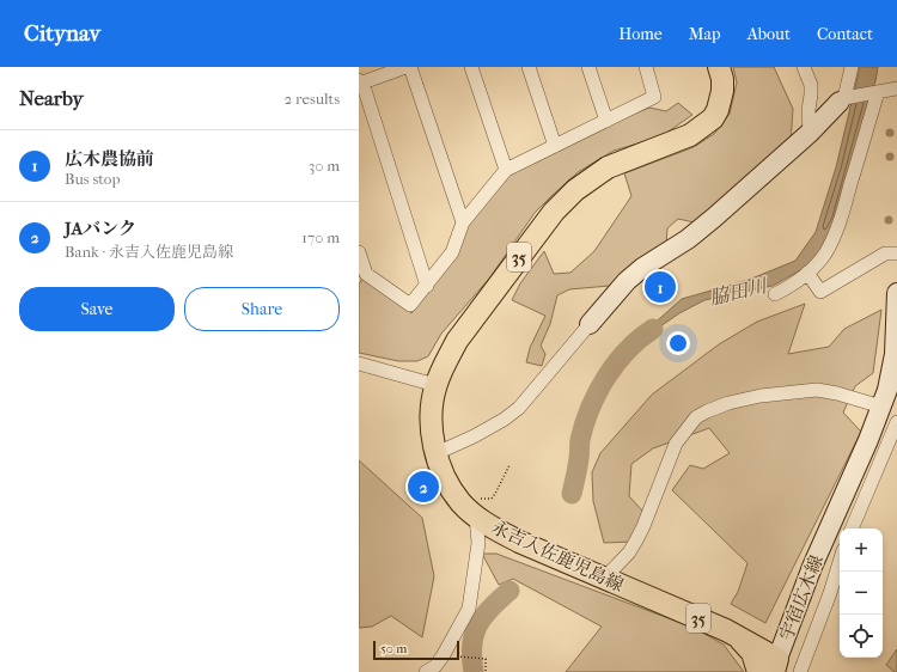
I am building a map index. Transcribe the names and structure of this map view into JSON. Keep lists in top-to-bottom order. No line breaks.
{"streets":{"main road":["35","永吉入佐鹿児島線"],"street":["宇宿広木線"]},"crossings":[["永吉入佐鹿児島線","宇宿広木線"]],"water":["脇田川"],"scale_bar":"50 m","page":{"header":"Citynav","nav":["Home","Map","About","Contact"],"heading":["Nearby","2 results"],"list":[{"mark":"1","name":"広木農協前","note":"Bus stop","value":"30 m"},{"mark":"2","name":"JAバンク","note":"Bank · 永吉入佐鹿児島線","value":"170 m"}],"pins":["1","2"],"buttons":["Save","Share"],"map_buttons":["+","−"],"scale":"50 m"}}
